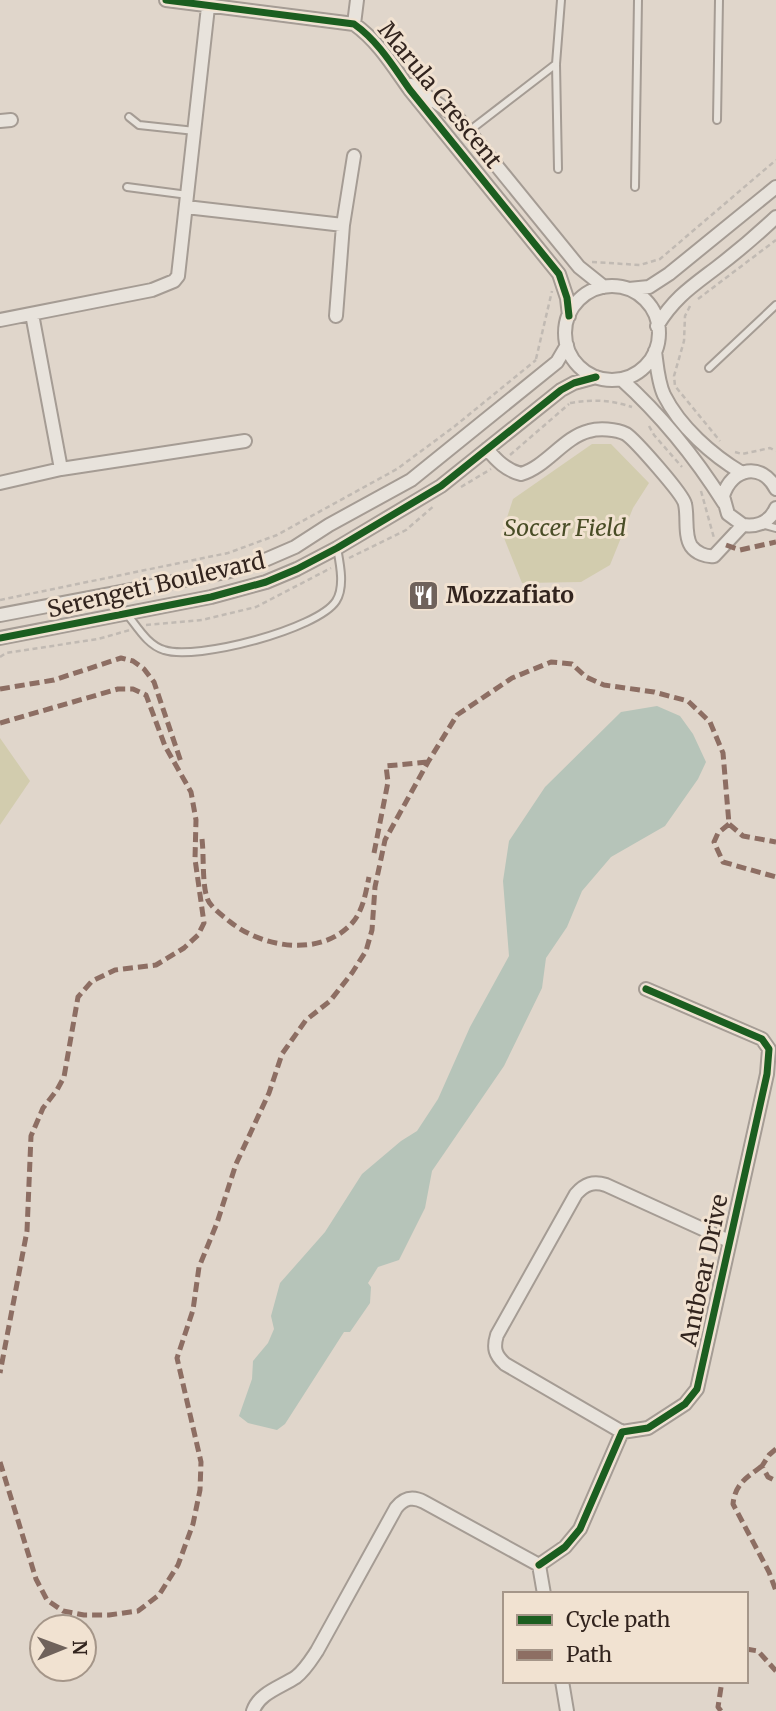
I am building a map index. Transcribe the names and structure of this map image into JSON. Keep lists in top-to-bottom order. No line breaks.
{"streets":{"street":["Marula Crescent","Serengeti Boulevard","Antbear Drive"]},"crossings":[["Marula Crescent","Serengeti Boulevard"]],"parks":["Soccer Field"],"places":{"restaurant":["Mozzafiato"]},"legend":["Cycle path","Path"],"north":"right"}
